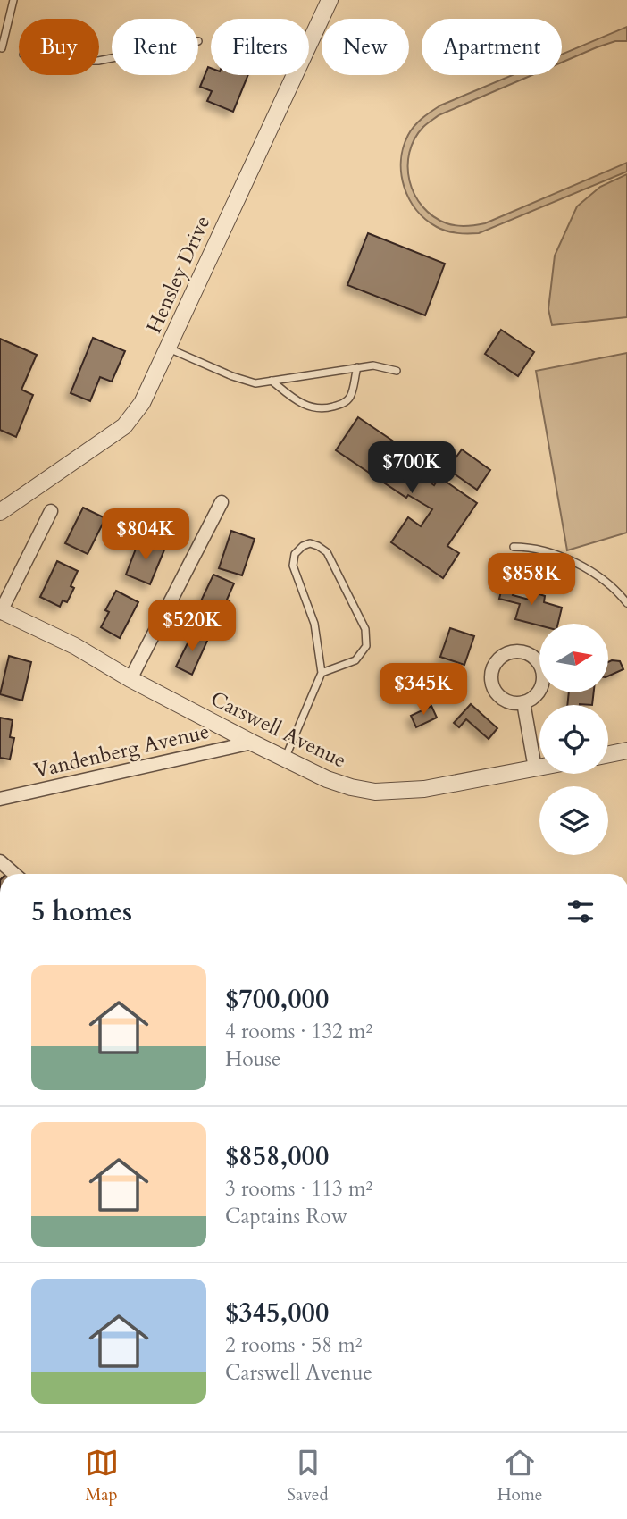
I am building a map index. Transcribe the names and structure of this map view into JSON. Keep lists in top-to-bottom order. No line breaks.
{"streets":{"street":["Hensley Drive","Carswell Avenue","Vandenberg Avenue"]},"crossings":[["Carswell Avenue","Vandenberg Avenue"]],"north":"right","page":{"chip":["Buy","Rent","Filters","New","Apartment"],"price":["$700K","$804K","$858K","$520K","$345K"],"heading":"5 homes","list":[{"name":"$700,000","note":"4 rooms · 132 m² · House"},{"name":"$858,000","note":"3 rooms · 113 m² · Captains Row"},{"name":"$345,000","note":"2 rooms · 58 m² · Carswell Avenue"}],"tabs":["Map","Saved","Home"]}}
